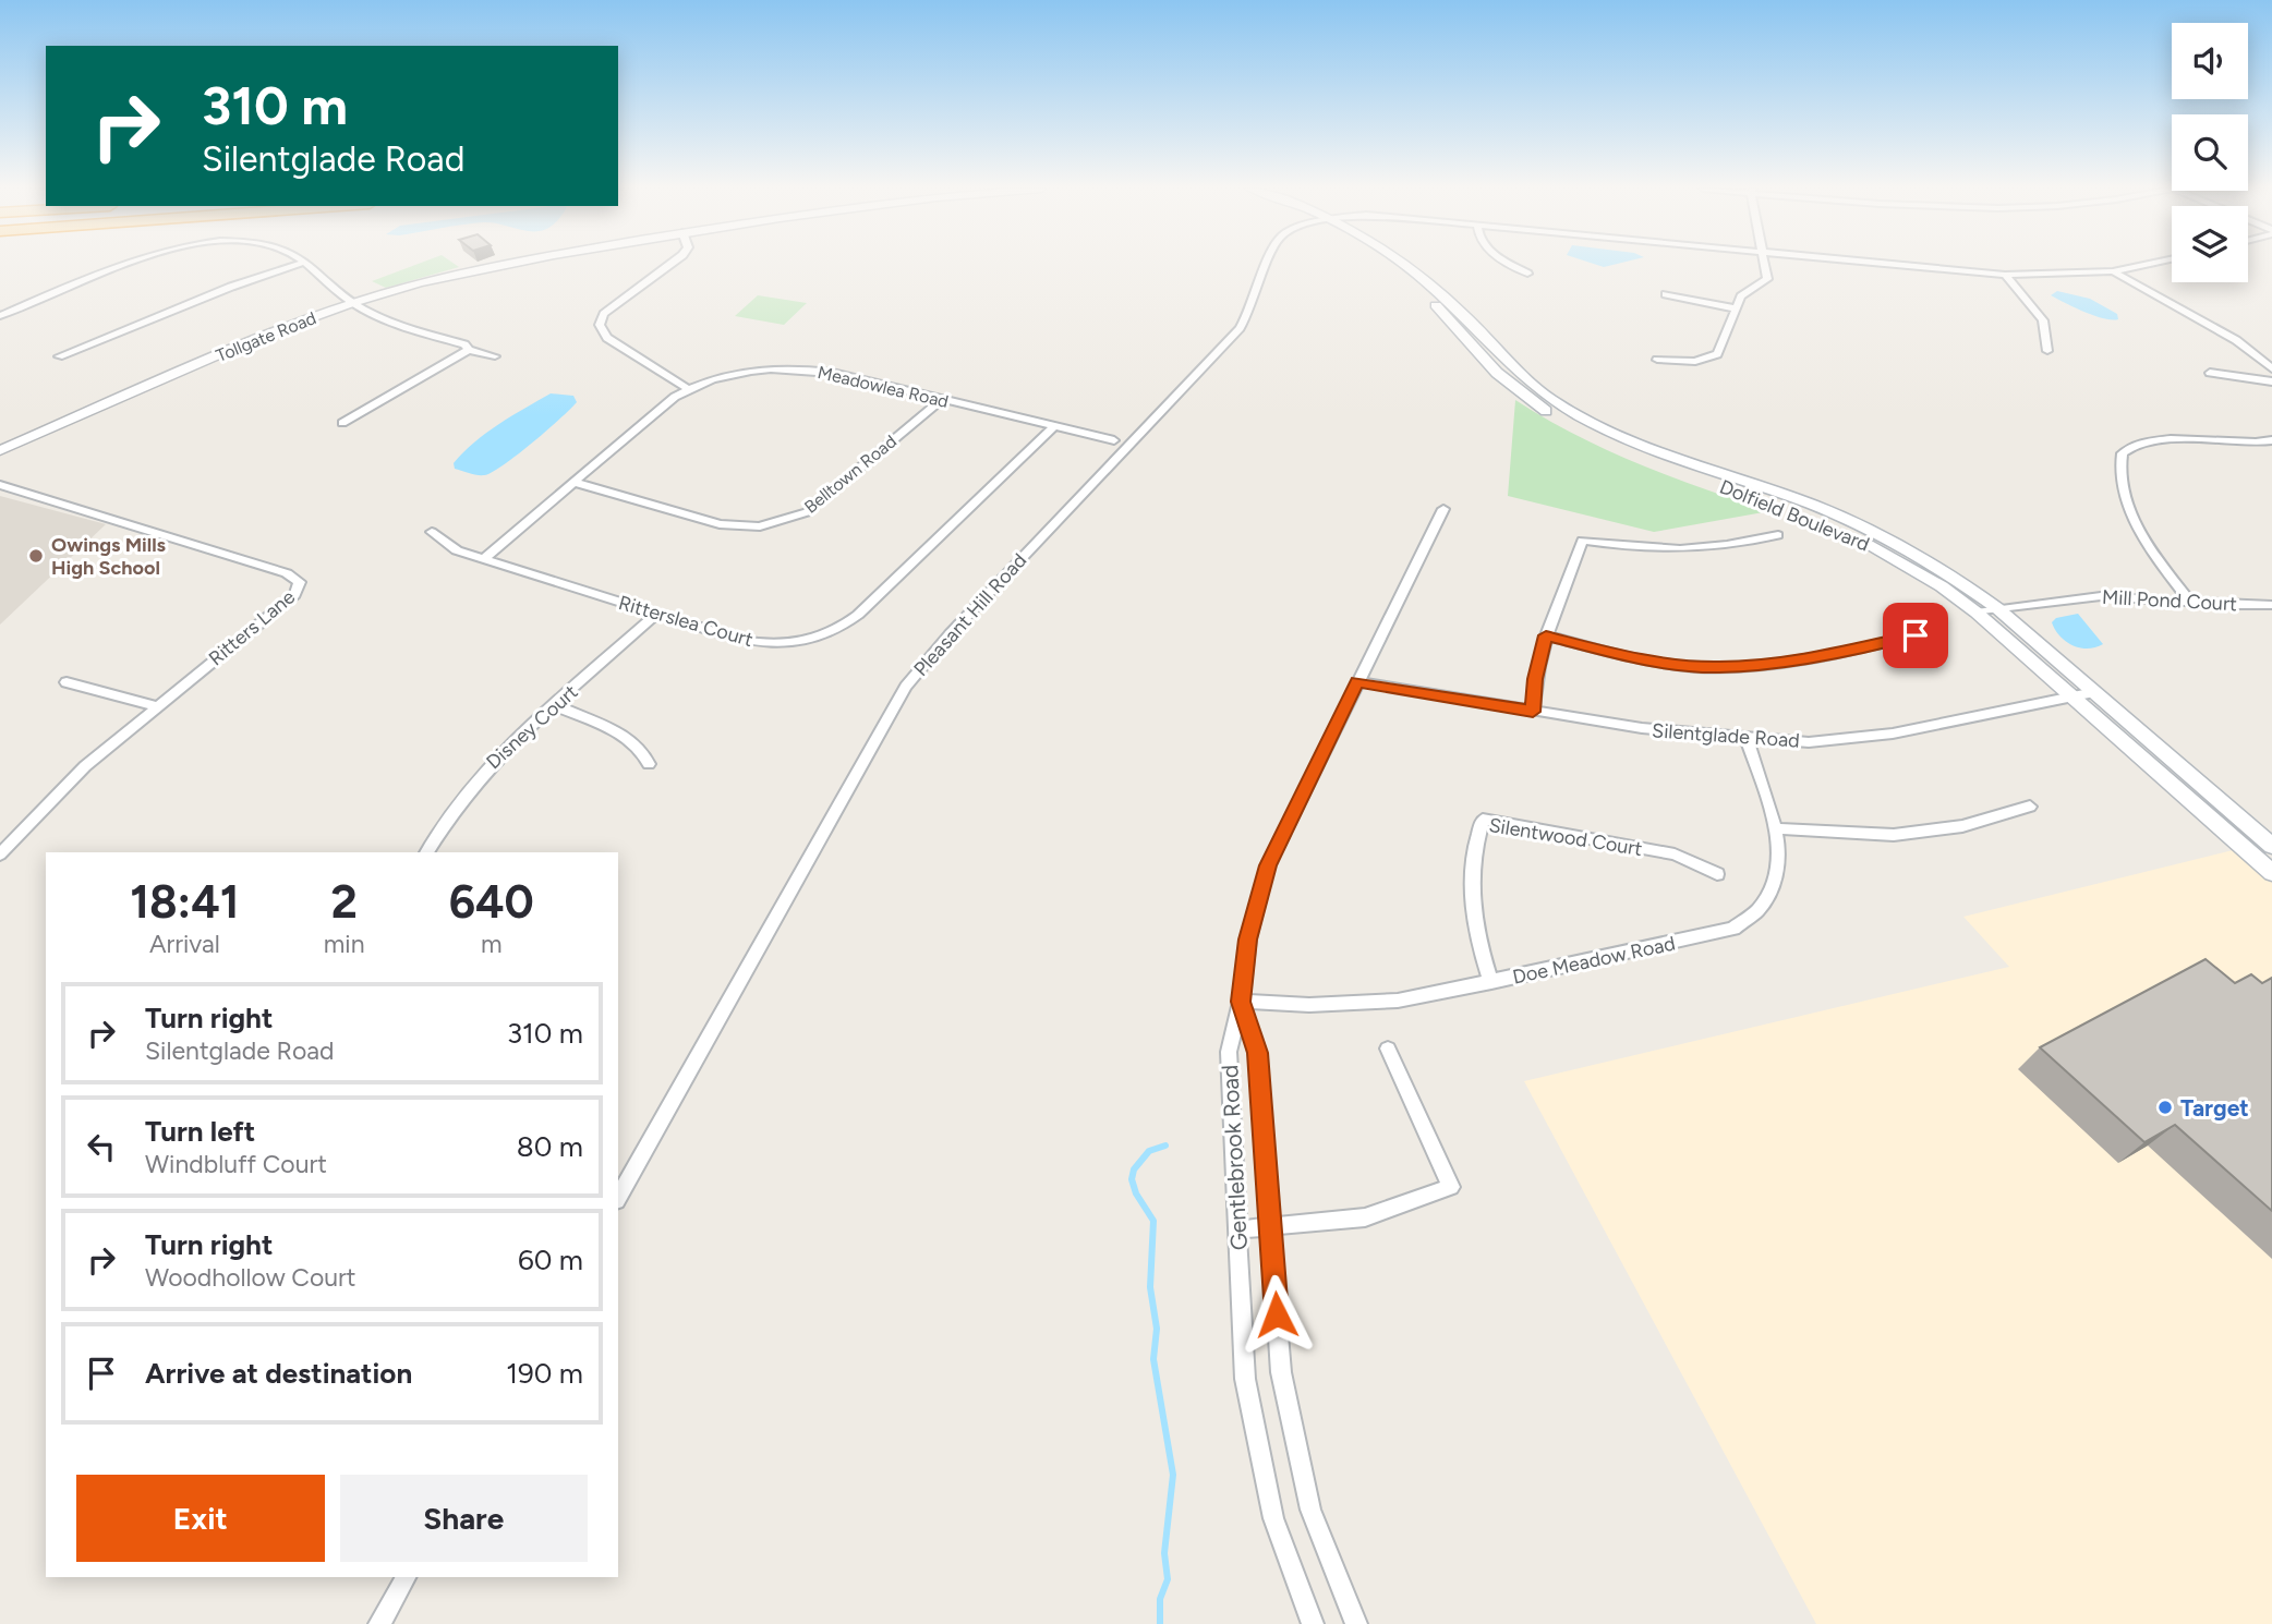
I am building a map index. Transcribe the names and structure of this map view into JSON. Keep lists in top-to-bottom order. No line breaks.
{"streets":{"main road":["Dolfield Boulevard"],"street":["Tollgate Road","Meadowlea Road","Belltown Road","Mill Pond Court","Pleasant Hill Road","Ritterslea Court","Ritters Lane","Disney Court","Silentglade Road","Silentwood Court","Doe Meadow Road","Gentlebrook Road"]},"crossings":[["Meadowlea Road","Belltown Road"],["Meadowlea Road","Ritterslea Court"],["Dolfield Boulevard","Mill Pond Court"],["Dolfield Boulevard","Silentglade Road"],["Ritterslea Court","Disney Court"],["Silentglade Road","Doe Meadow Road"],["Silentglade Road","Gentlebrook Road"],["Silentwood Court","Doe Meadow Road"],["Doe Meadow Road","Gentlebrook Road"]],"places":["Owings Mills High School","Target"],"page":{"turn":["310 m","Silentglade Road"],"eta":["18:41","Arrival","2","min","640","m"],"list":[{"name":"Turn right","note":"Silentglade Road","value":"310 m"},{"name":"Turn left","note":"Windbluff Court","value":"80 m"},{"name":"Turn right","note":"Woodhollow Court","value":"60 m"},{"name":"Arrive at destination","value":"190 m"}],"buttons":["Exit","Share"]}}
